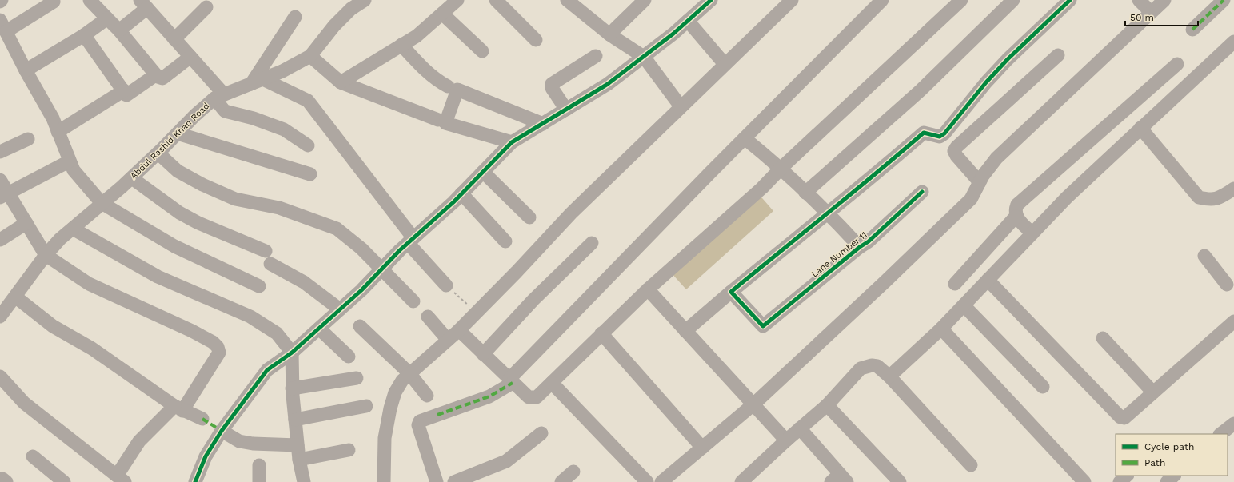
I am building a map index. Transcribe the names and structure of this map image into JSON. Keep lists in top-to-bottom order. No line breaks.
{"streets":{"street":["Abdul Rashid Khan Road","Lane Number 11"]},"legend":["Cycle path","Path"],"scale_bar":"50 m"}
